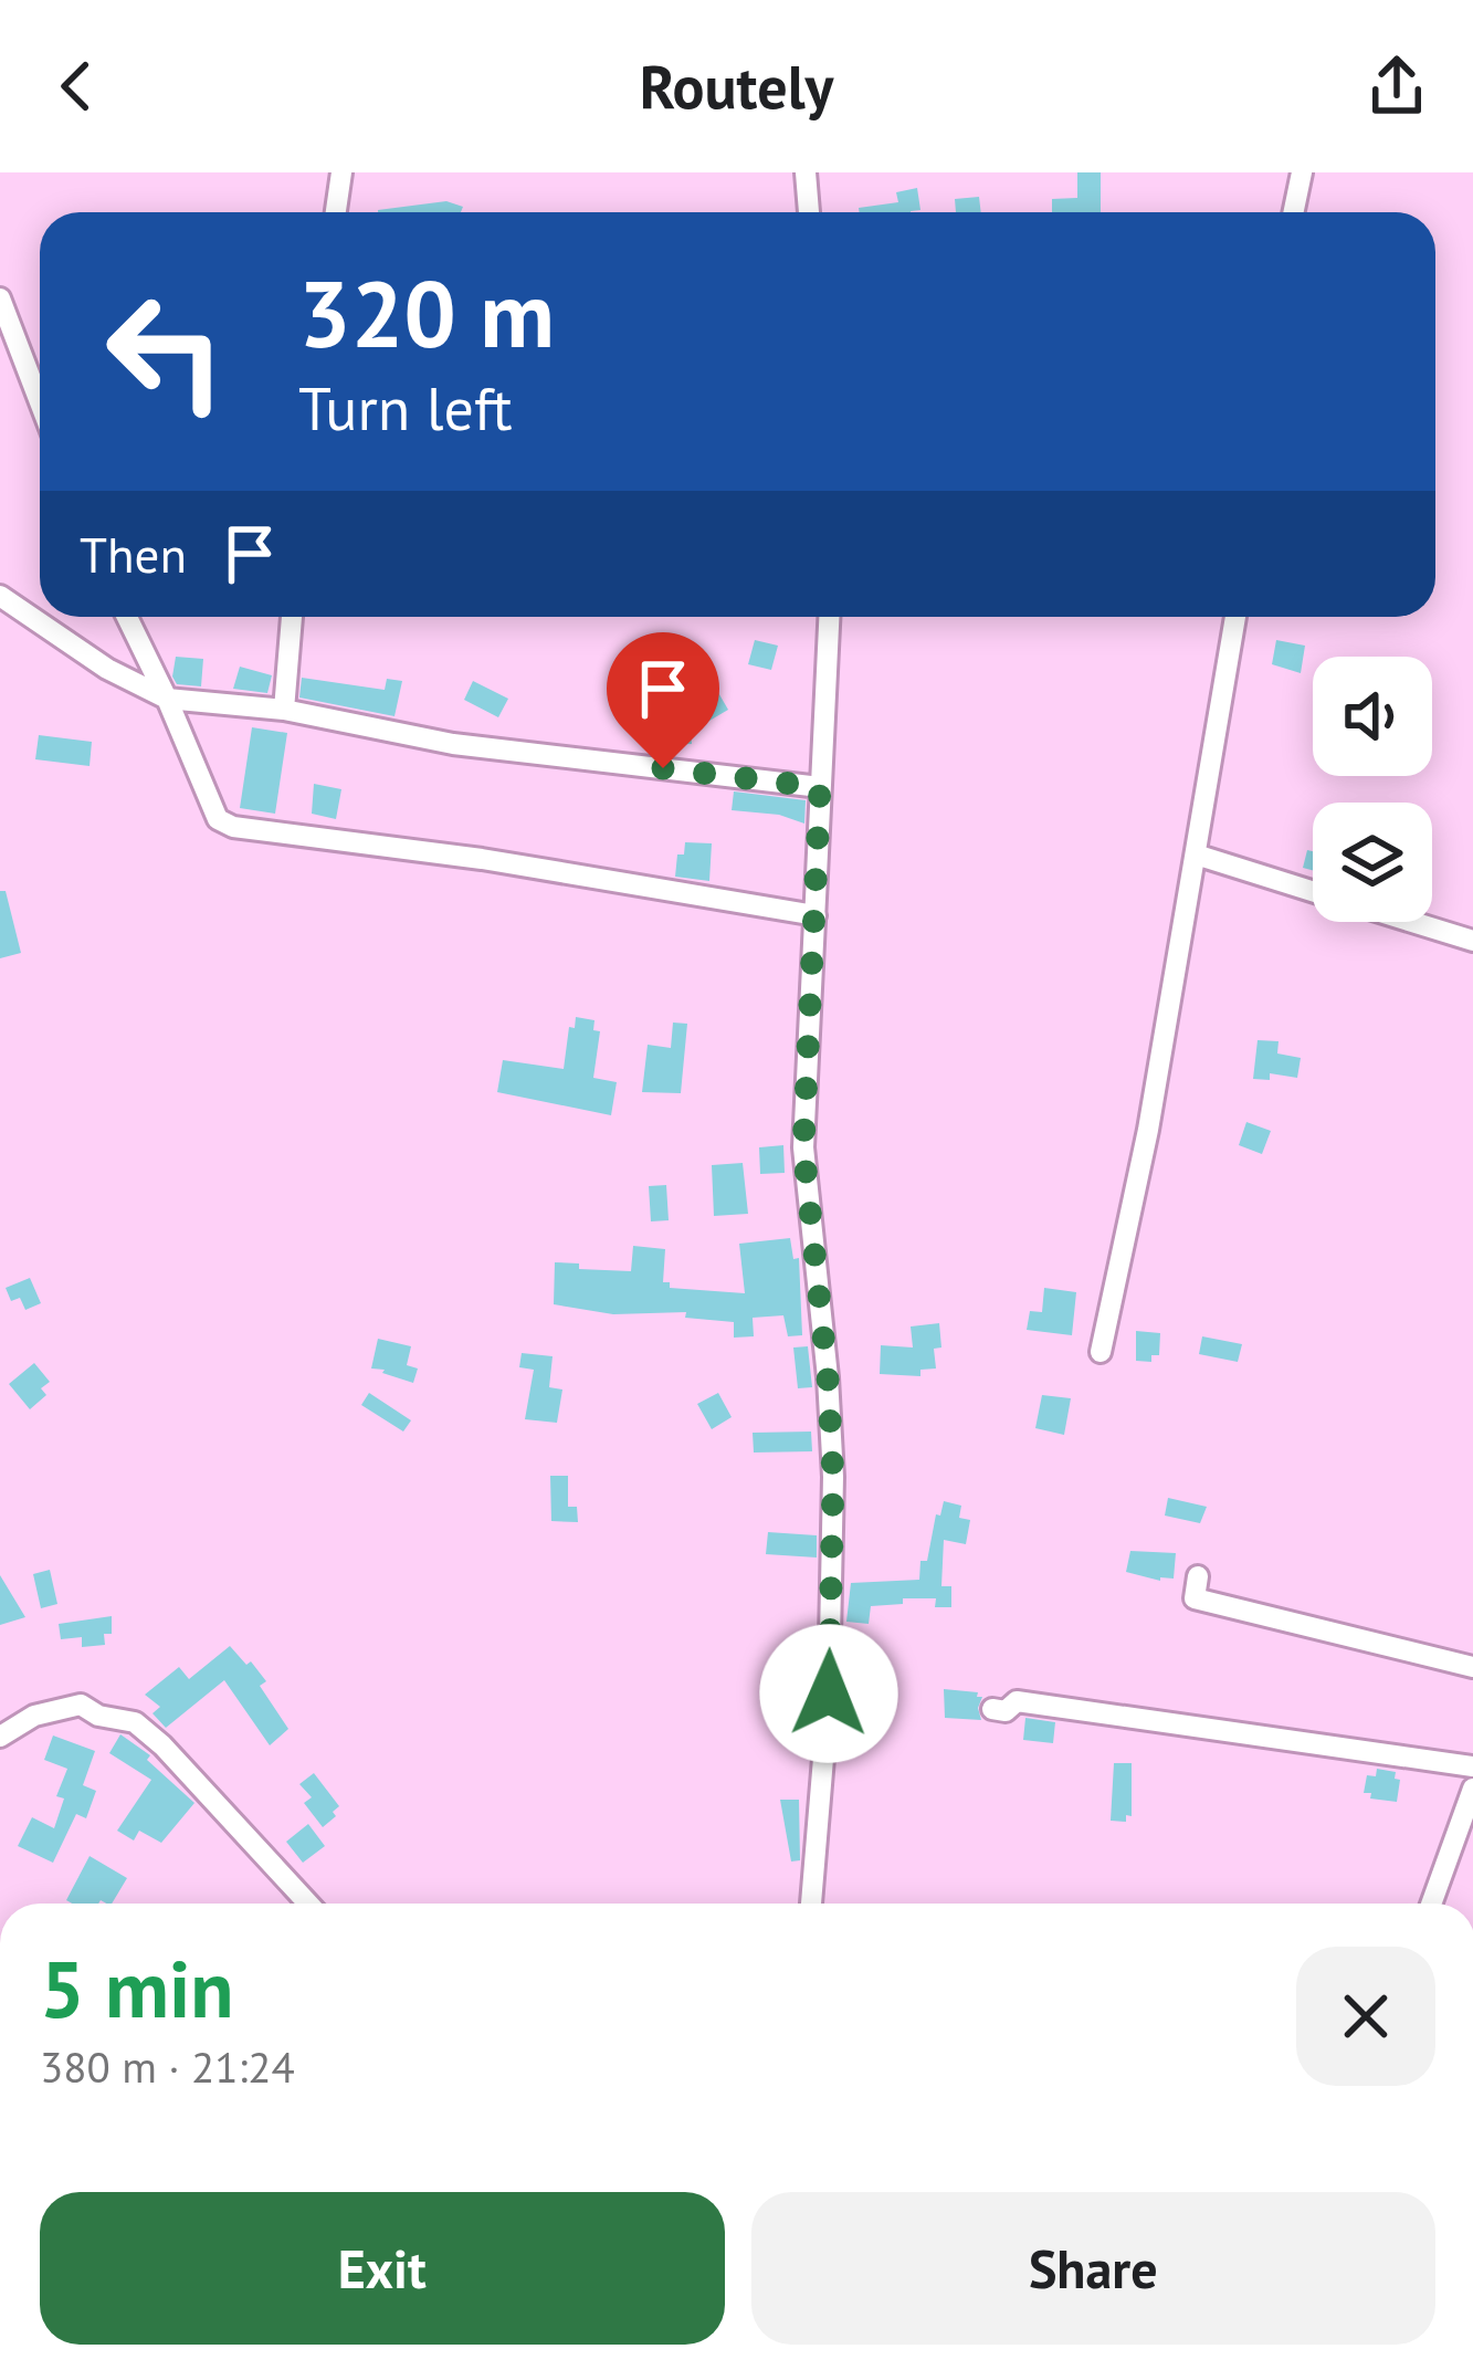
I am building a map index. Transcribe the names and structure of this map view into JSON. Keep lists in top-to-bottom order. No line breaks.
{"page":{"header":"Routely","turn":["320 m","Turn left"],"then":"Then","heading":["5 min","380 m · 21:24"],"buttons":["Exit","Share"]}}
